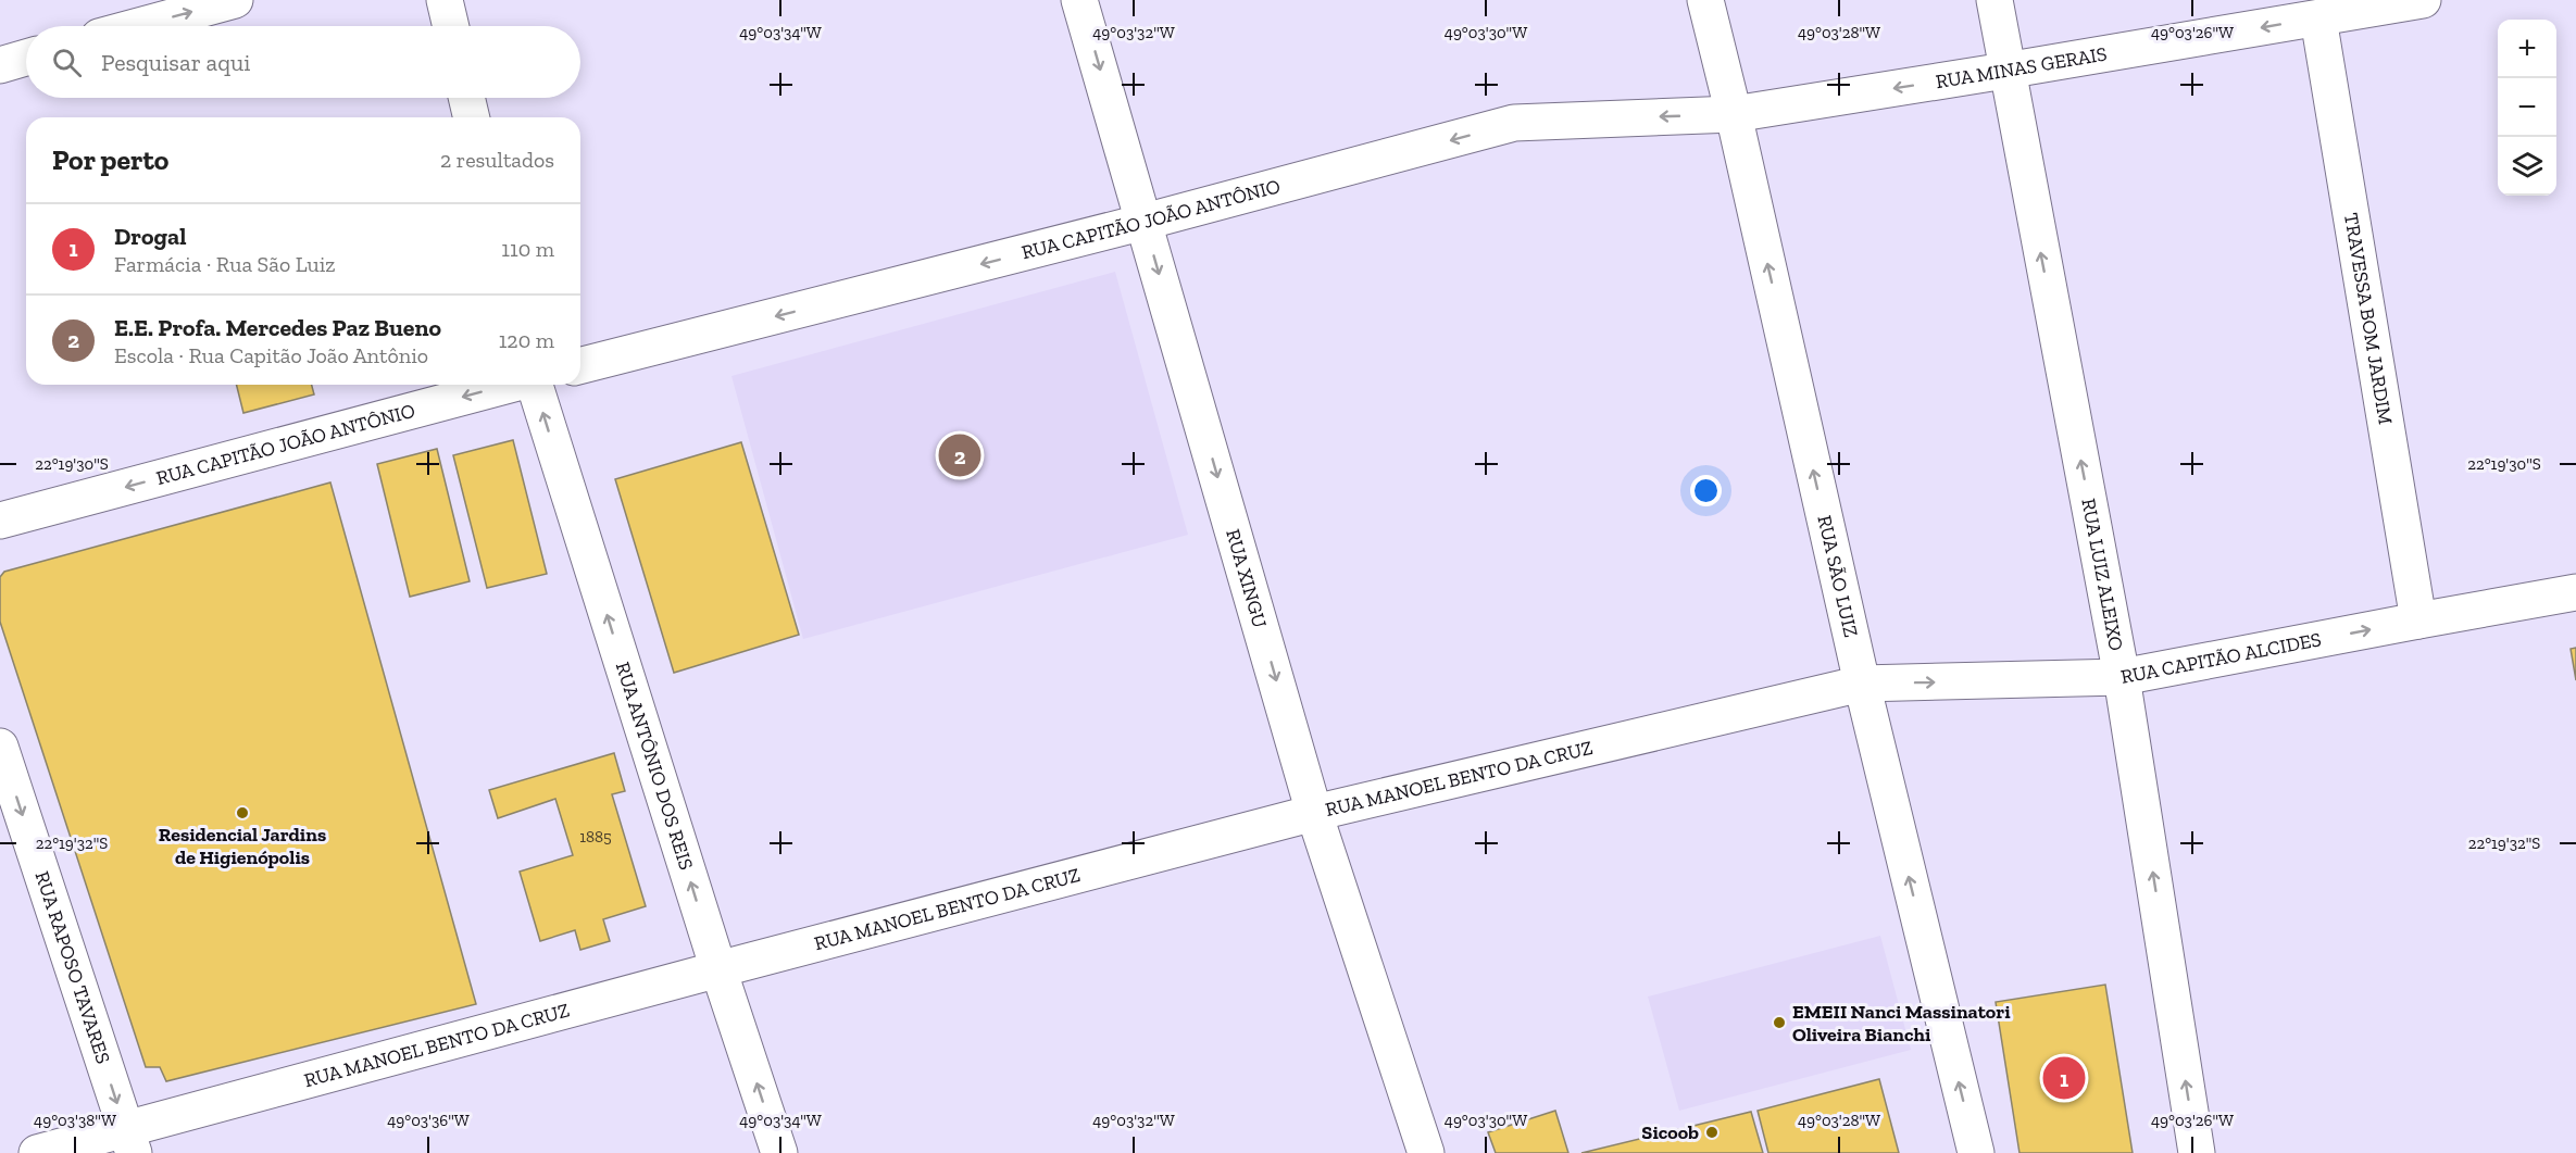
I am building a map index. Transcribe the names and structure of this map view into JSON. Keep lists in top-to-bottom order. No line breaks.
{"streets":{"street":["RUA MINAS GERAIS","RUA CAPITÃO JOÃO ANTÔNIO","TRAVESSA BOM JARDIM","RUA LUIZ ALEIXO","RUA SÃO LUIZ","RUA XINGU","RUA CAPITÃO ALCIDES","RUA ANTÔNIO DOS REIS","RUA MANOEL BENTO DA CRUZ","RUA RAPOSO TAVARES"]},"crossings":[["RUA MINAS GERAIS","RUA CAPITÃO JOÃO ANTÔNIO"],["RUA MINAS GERAIS","TRAVESSA BOM JARDIM"],["RUA MINAS GERAIS","RUA LUIZ ALEIXO"],["RUA MINAS GERAIS","RUA SÃO LUIZ"],["RUA CAPITÃO JOÃO ANTÔNIO","RUA SÃO LUIZ"],["RUA CAPITÃO JOÃO ANTÔNIO","RUA XINGU"],["TRAVESSA BOM JARDIM","RUA CAPITÃO ALCIDES"],["RUA LUIZ ALEIXO","RUA CAPITÃO ALCIDES"],["RUA SÃO LUIZ","RUA CAPITÃO ALCIDES"],["RUA SÃO LUIZ","RUA MANOEL BENTO DA CRUZ"],["RUA XINGU","RUA MANOEL BENTO DA CRUZ"],["RUA CAPITÃO ALCIDES","RUA MANOEL BENTO DA CRUZ"],["RUA ANTÔNIO DOS REIS","RUA MANOEL BENTO DA CRUZ"],["RUA MANOEL BENTO DA CRUZ","RUA RAPOSO TAVARES"]],"one_way":["RUA MINAS GERAIS","RUA CAPITÃO JOÃO ANTÔNIO","RUA LUIZ ALEIXO","RUA SÃO LUIZ","RUA XINGU","RUA CAPITÃO ALCIDES","RUA ANTÔNIO DOS REIS","RUA RAPOSO TAVARES"],"places":["Residencial Jardins de Higienópolis","EMEII Nanci Massinatori Oliveira Bianchi","Sicoob"],"house_numbers":["1885"],"page":{"map_buttons":["+","−"],"search":"Pesquisar aqui","heading":["Por perto","2 resultados"],"list":[{"mark":"1","name":"Drogal","note":"Farmácia · Rua São Luiz","value":"110 m"},{"mark":"2","name":"E.E. Profa. Mercedes Paz Bueno","note":"Escola · Rua Capitão João Antônio","value":"120 m"}],"pins":["2","1"]},"coordinates":["49°03'34\"W","49°03'32\"W","49°03'30\"W","49°03'28\"W","49°03'26\"W","22°19'30\"S","22°19'32\"S","49°03'38\"W","49°03'36\"W"]}
